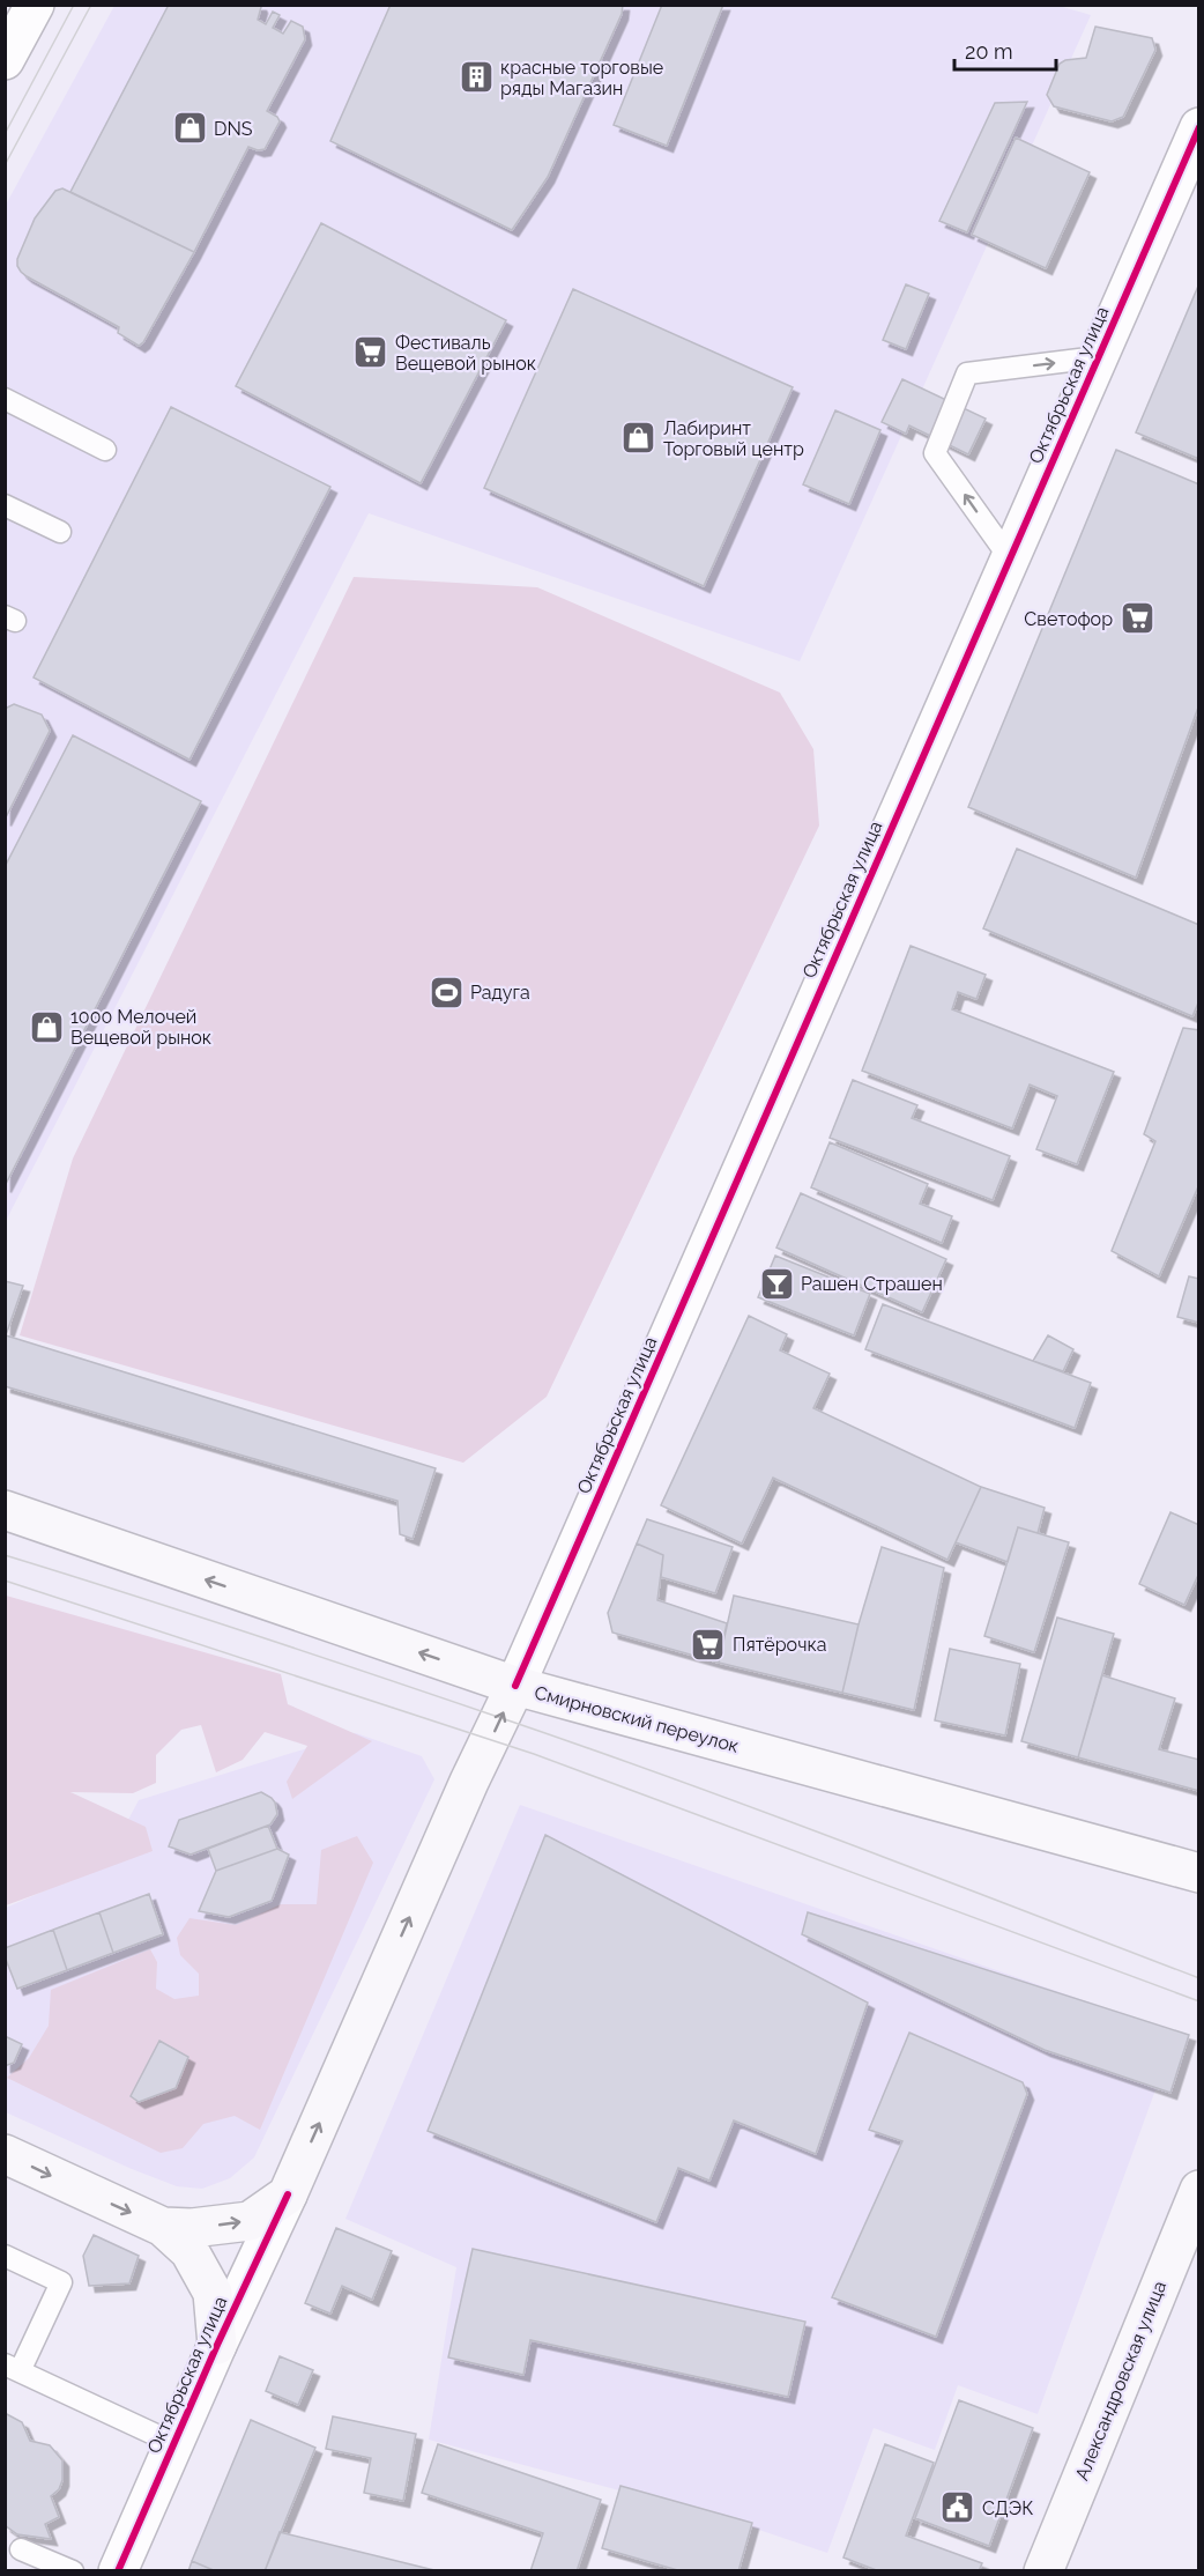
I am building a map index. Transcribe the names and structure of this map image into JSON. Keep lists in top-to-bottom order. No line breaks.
{"streets":{"main road":["Октябрьская улица","Смирновский переулок","Александровская улица"]},"crossings":[["Октябрьская улица","Смирновский переулок"]],"one_way":["Смирновский переулок"],"places":{"building":["красные торговые ряды Магазин"],"shop":["DNS","Лабиринт Торговый центр","1000 Мелочей Вещевой рынок"],"supermarket":["Фестиваль Вещевой рынок","Светофор","Пятёрочка"],"sports":["Радуга"],"bar":["Рашен Страшен"],"public building":["СДЭК"]},"scale_bar":"20 m"}
